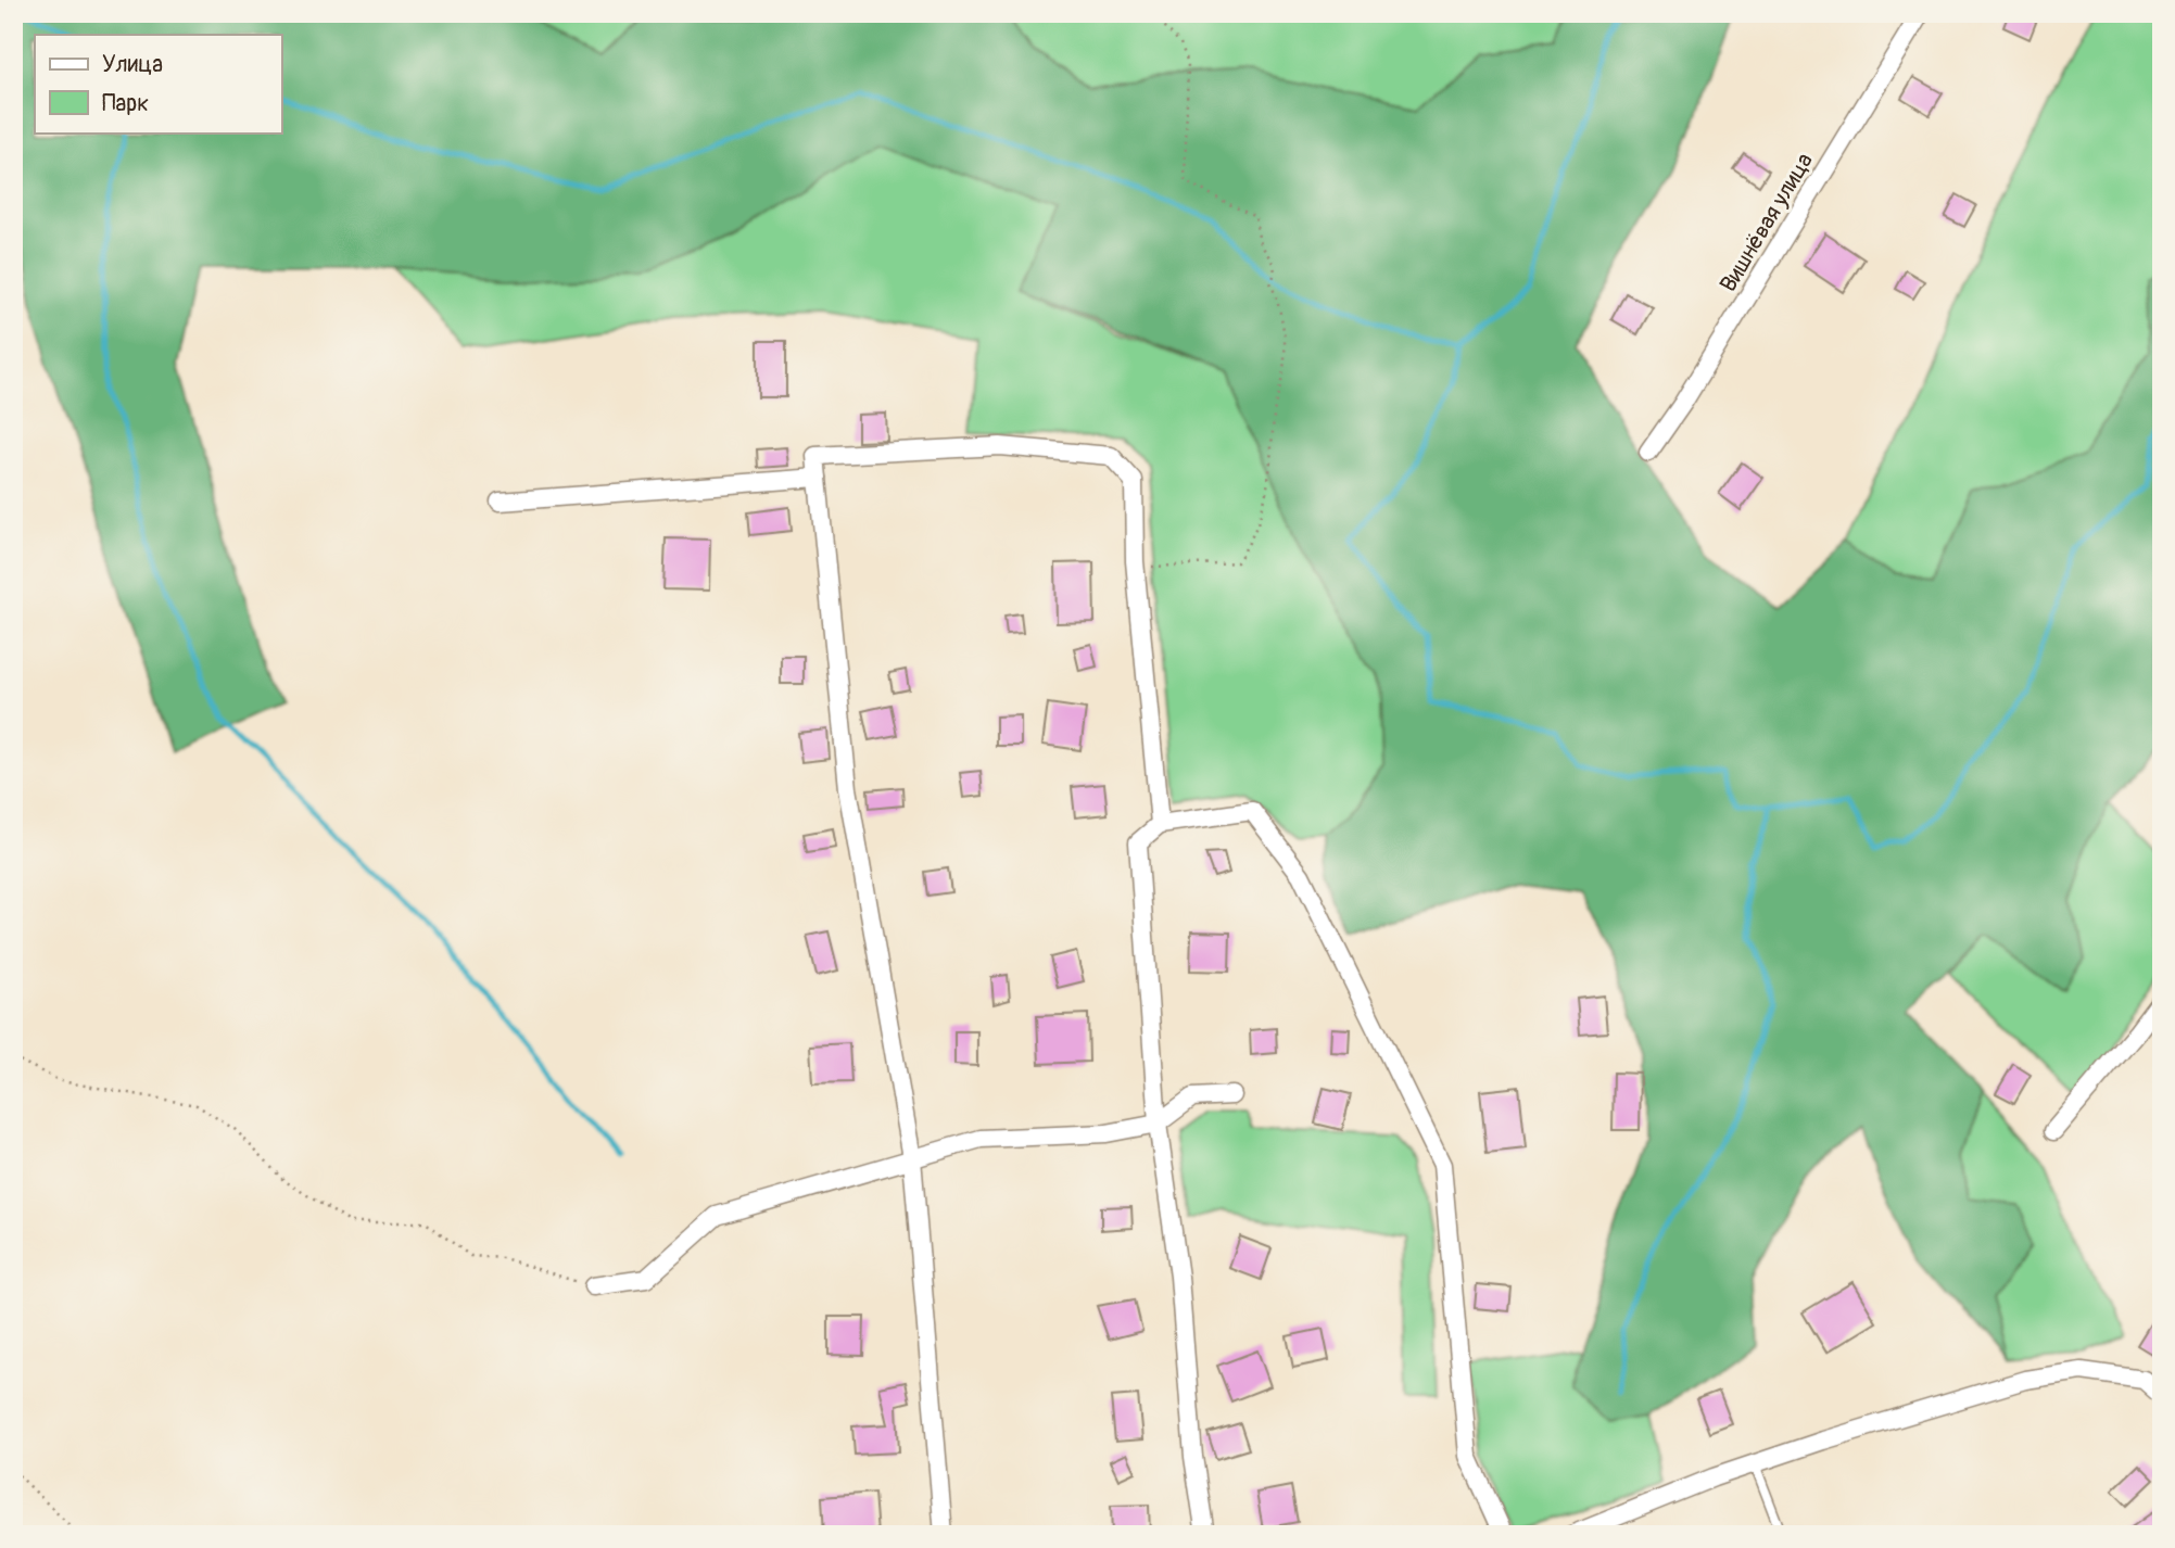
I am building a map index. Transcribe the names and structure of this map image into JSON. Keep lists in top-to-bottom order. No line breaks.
{"streets":{"street":["Вишнёвая улица"]},"legend":["Улица","Парк"]}
